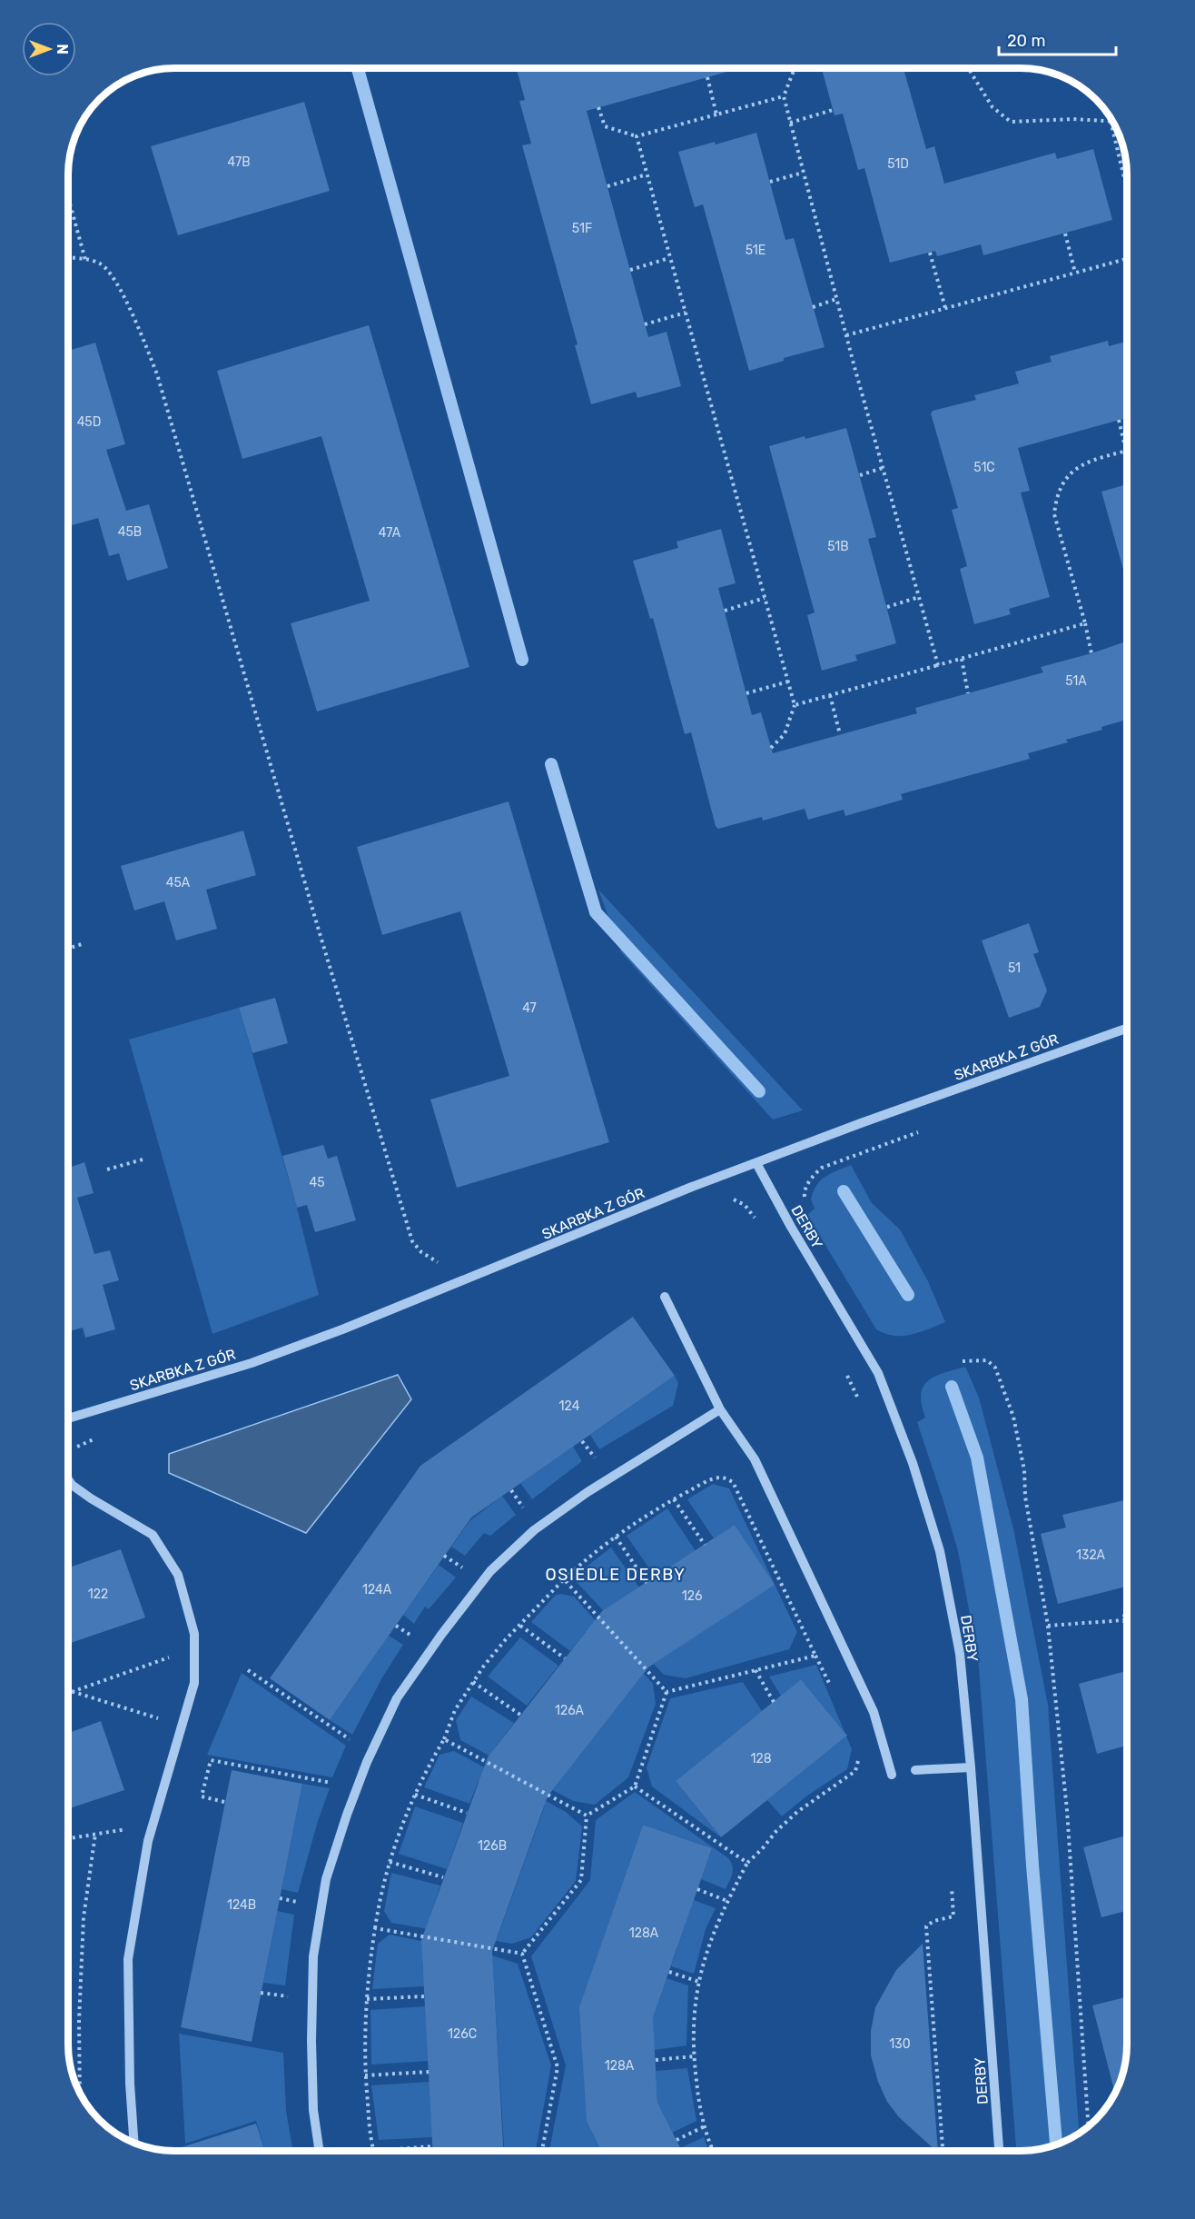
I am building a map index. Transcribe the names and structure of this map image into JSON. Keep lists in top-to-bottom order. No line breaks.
{"streets":{"street":["SKARBKA Z GÓR","DERBY"]},"crossings":[["SKARBKA Z GÓR","DERBY"]],"districts":["OSIEDLE DERBY"],"house_numbers":["47B","51D","51F","51E","45D","51C","45B","47A","51B","51A","45A","51","47","45","124","132A","124A","122","126","126A","128","126B","124B","128A","126C","130","128A"],"scale_bar":"20 m","north":"right"}
